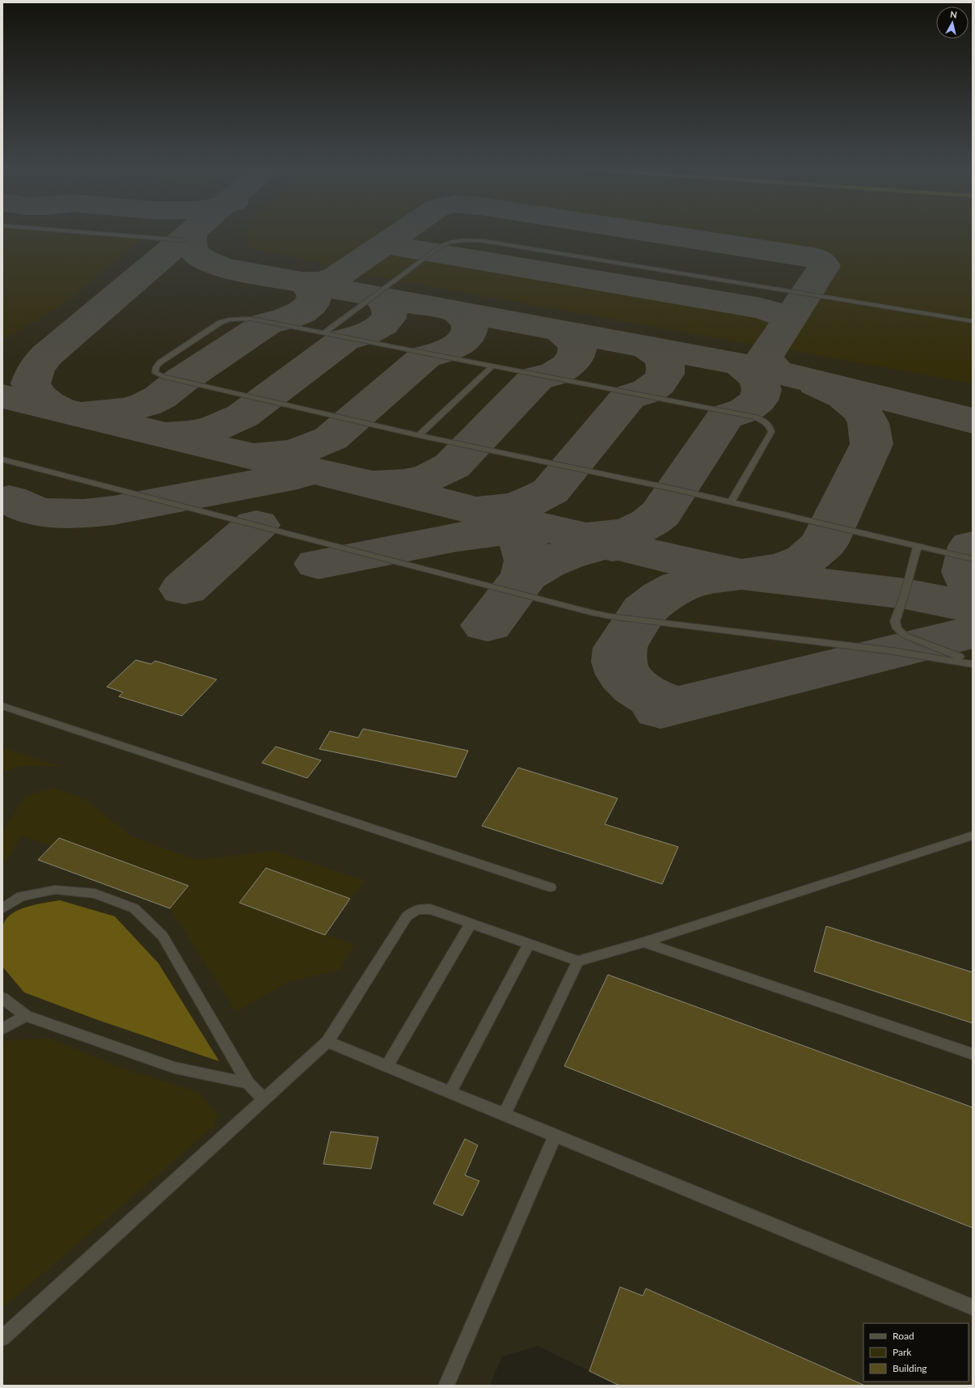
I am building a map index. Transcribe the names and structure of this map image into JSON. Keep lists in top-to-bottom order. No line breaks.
{"legend":["Road","Park","Building"],"north":"top"}
